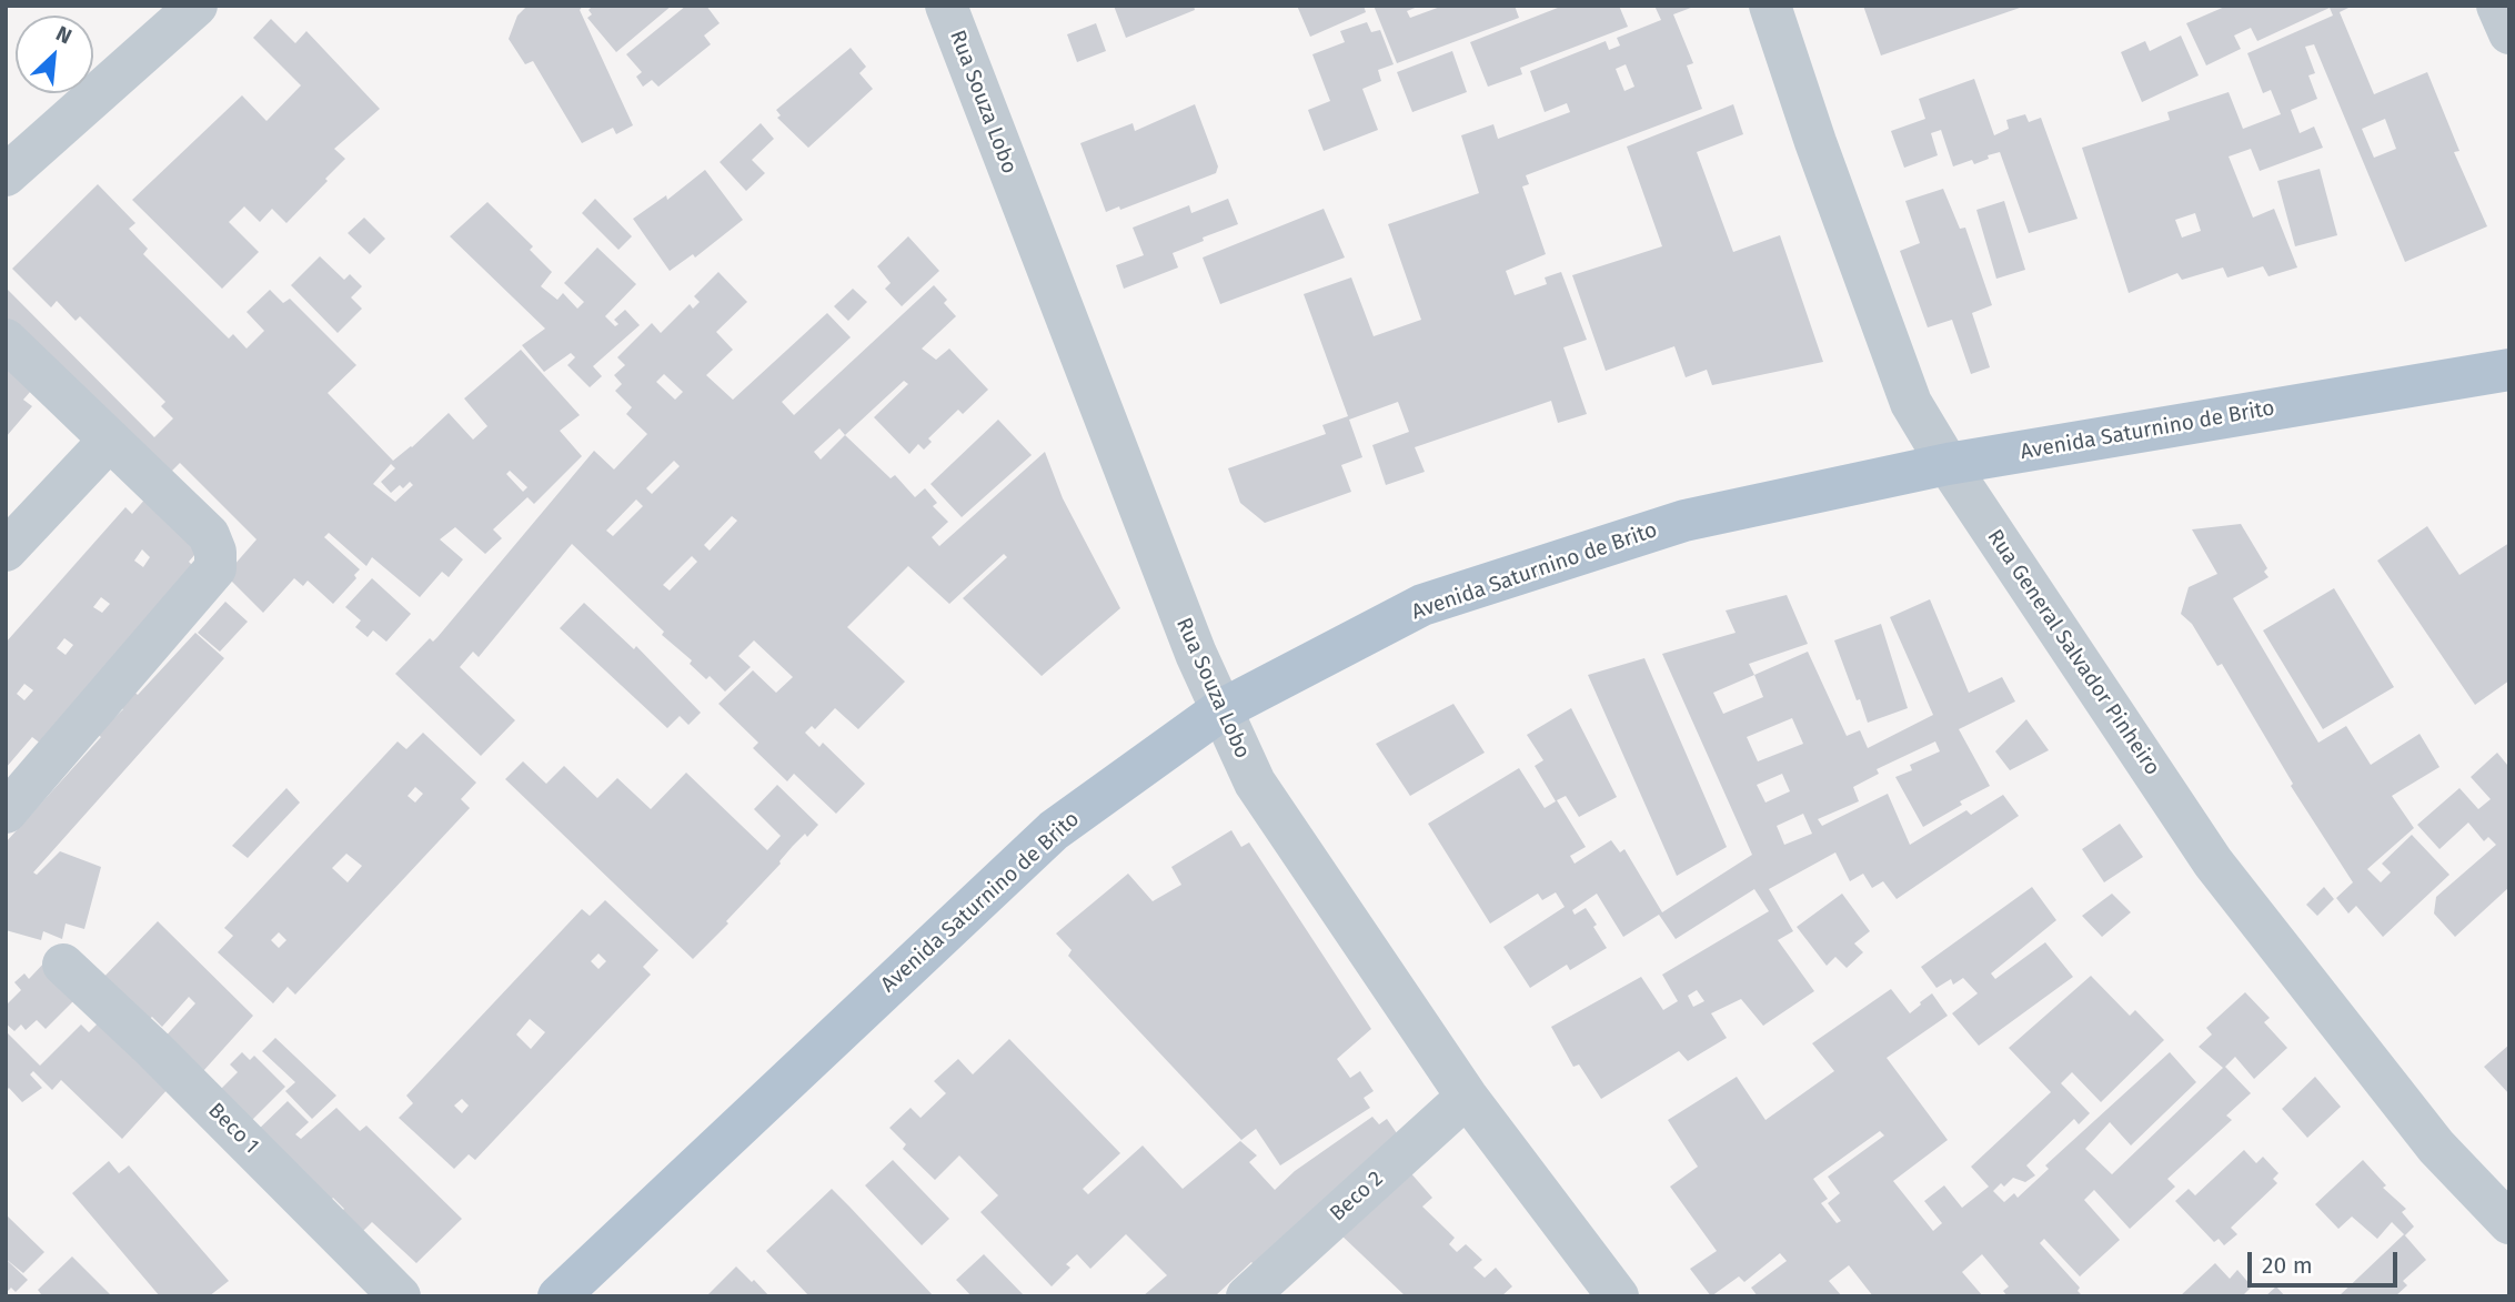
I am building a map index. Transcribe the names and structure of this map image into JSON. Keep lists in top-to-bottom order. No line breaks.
{"streets":{"main road":["Avenida Saturnino de Brito"],"street":["Rua Souza Lobo","Rua General Salvador Pinheiro","Beco 1","Beco 2"]},"crossings":[["Rua Souza Lobo","Avenida Saturnino de Brito"],["Rua Souza Lobo","Beco 2"],["Avenida Saturnino de Brito","Rua General Salvador Pinheiro"]],"scale_bar":"20 m","north":"top right"}
